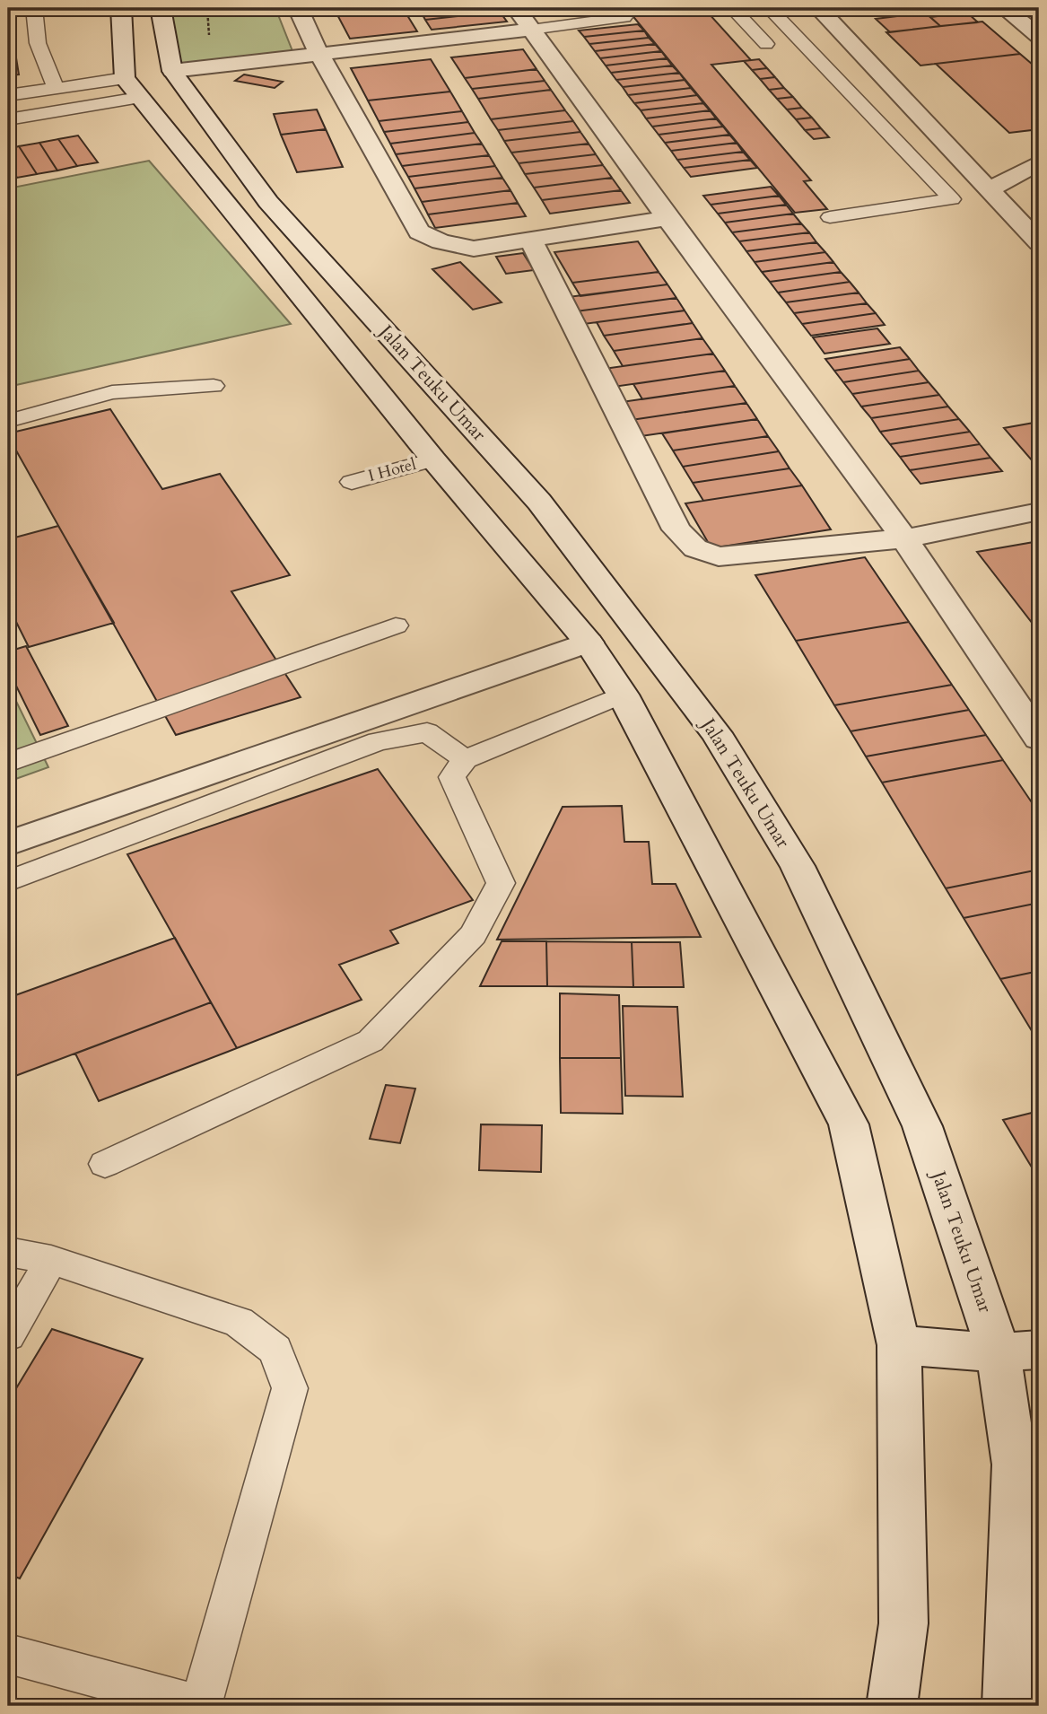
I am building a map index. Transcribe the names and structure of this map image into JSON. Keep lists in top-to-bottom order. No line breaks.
{"streets":{"street":["Jalan Teuku Umar"],"lane":["I Hotel"]}}
